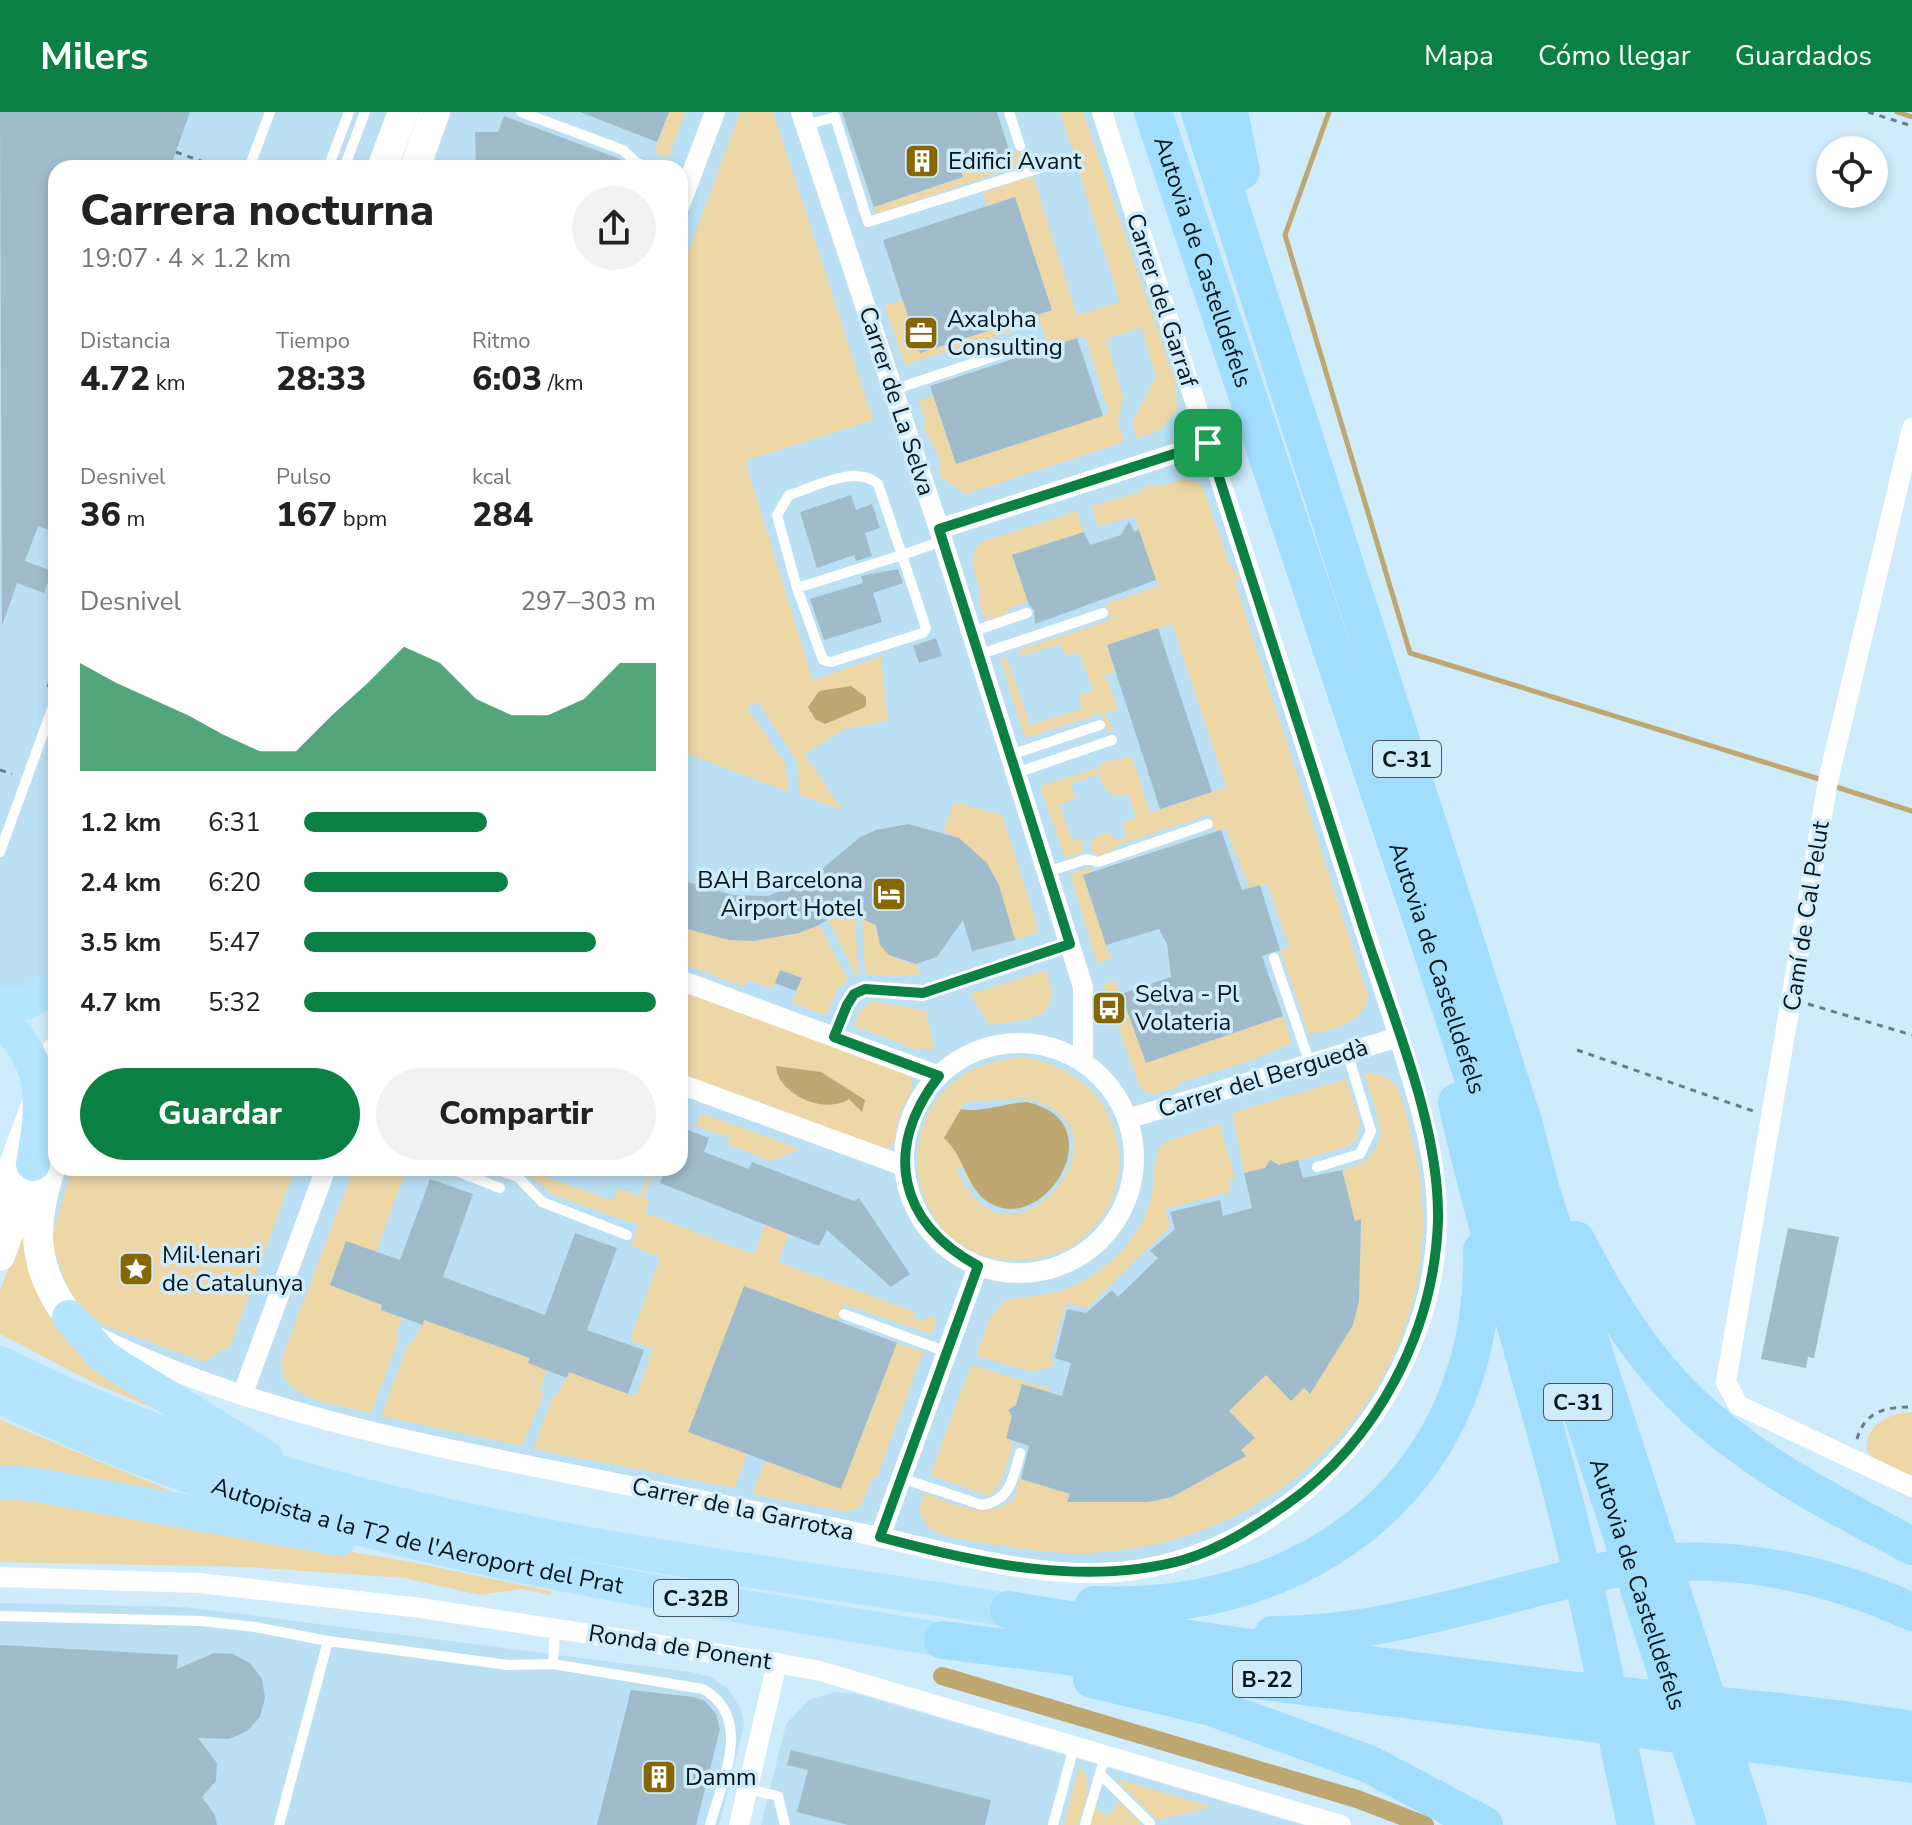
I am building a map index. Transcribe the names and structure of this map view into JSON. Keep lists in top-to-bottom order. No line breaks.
{"streets":{"highway":["Autovia de Castelldefels","C-31","Autopista a la T2 de l'Aeroport del Prat","C-32B","B-22"],"street":["Carrer del Garraf","Carrer de La Selva","Camí de Cal Pelut","Carrer del Berguedà","Carrer de la Garrotxa","Ronda de Ponent"]},"crossings":[["Carrer del Garraf","Carrer del Berguedà"],["Carrer del Garraf","Carrer de la Garrotxa"],["Carrer de La Selva","Carrer del Berguedà"],["Carrer del Berguedà","Carrer de la Garrotxa"],["Autopista a la T2 de l'Aeroport del Prat","B-22"],["C-32B","B-22"]],"places":{"building":["Edifici Avant","Damm"],"office":["Axalpha Consulting"],"hotel":["BAH Barcelona Airport Hotel"],"bus stop":["Selva - Pl Volateria"],"place":["Mil·lenari de Catalunya"]},"page":{"header":"Milers","nav":["Mapa","Cómo llegar","Guardados"],"heading":["Carrera nocturna","19:07 · 4 × 1.2 km"],"stats":[["Distancia","4.72 km"],["Tiempo","28:33"],["Ritmo","6:03 /km"],["Desnivel","36 m"],["Pulso","167 bpm"],["kcal","284"]],"chart":["Desnivel","297–303 m"],"list":[{"name":"1.2 km","note":"6:31"},{"name":"2.4 km","note":"6:20"},{"name":"3.5 km","note":"5:47"},{"name":"4.7 km","note":"5:32"}],"buttons":["Guardar","Compartir"]}}
